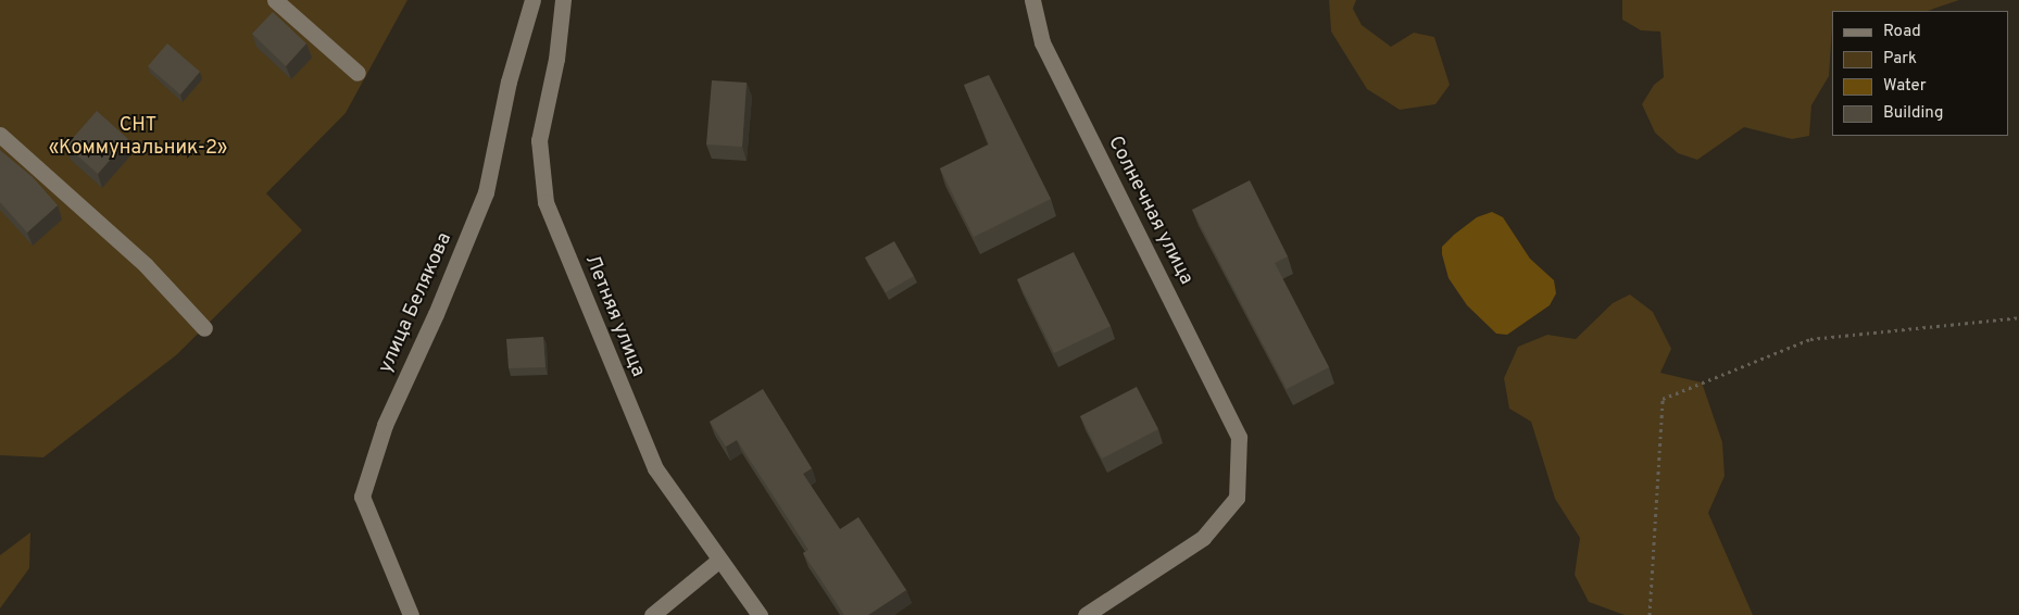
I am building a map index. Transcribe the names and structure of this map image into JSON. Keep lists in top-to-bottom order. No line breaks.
{"streets":{"street":["Солнечная улица","улица Белякова","Летняя улица"]},"parks":["СНТ «Коммунальник-2»"],"legend":["Road","Park","Water","Building"]}
